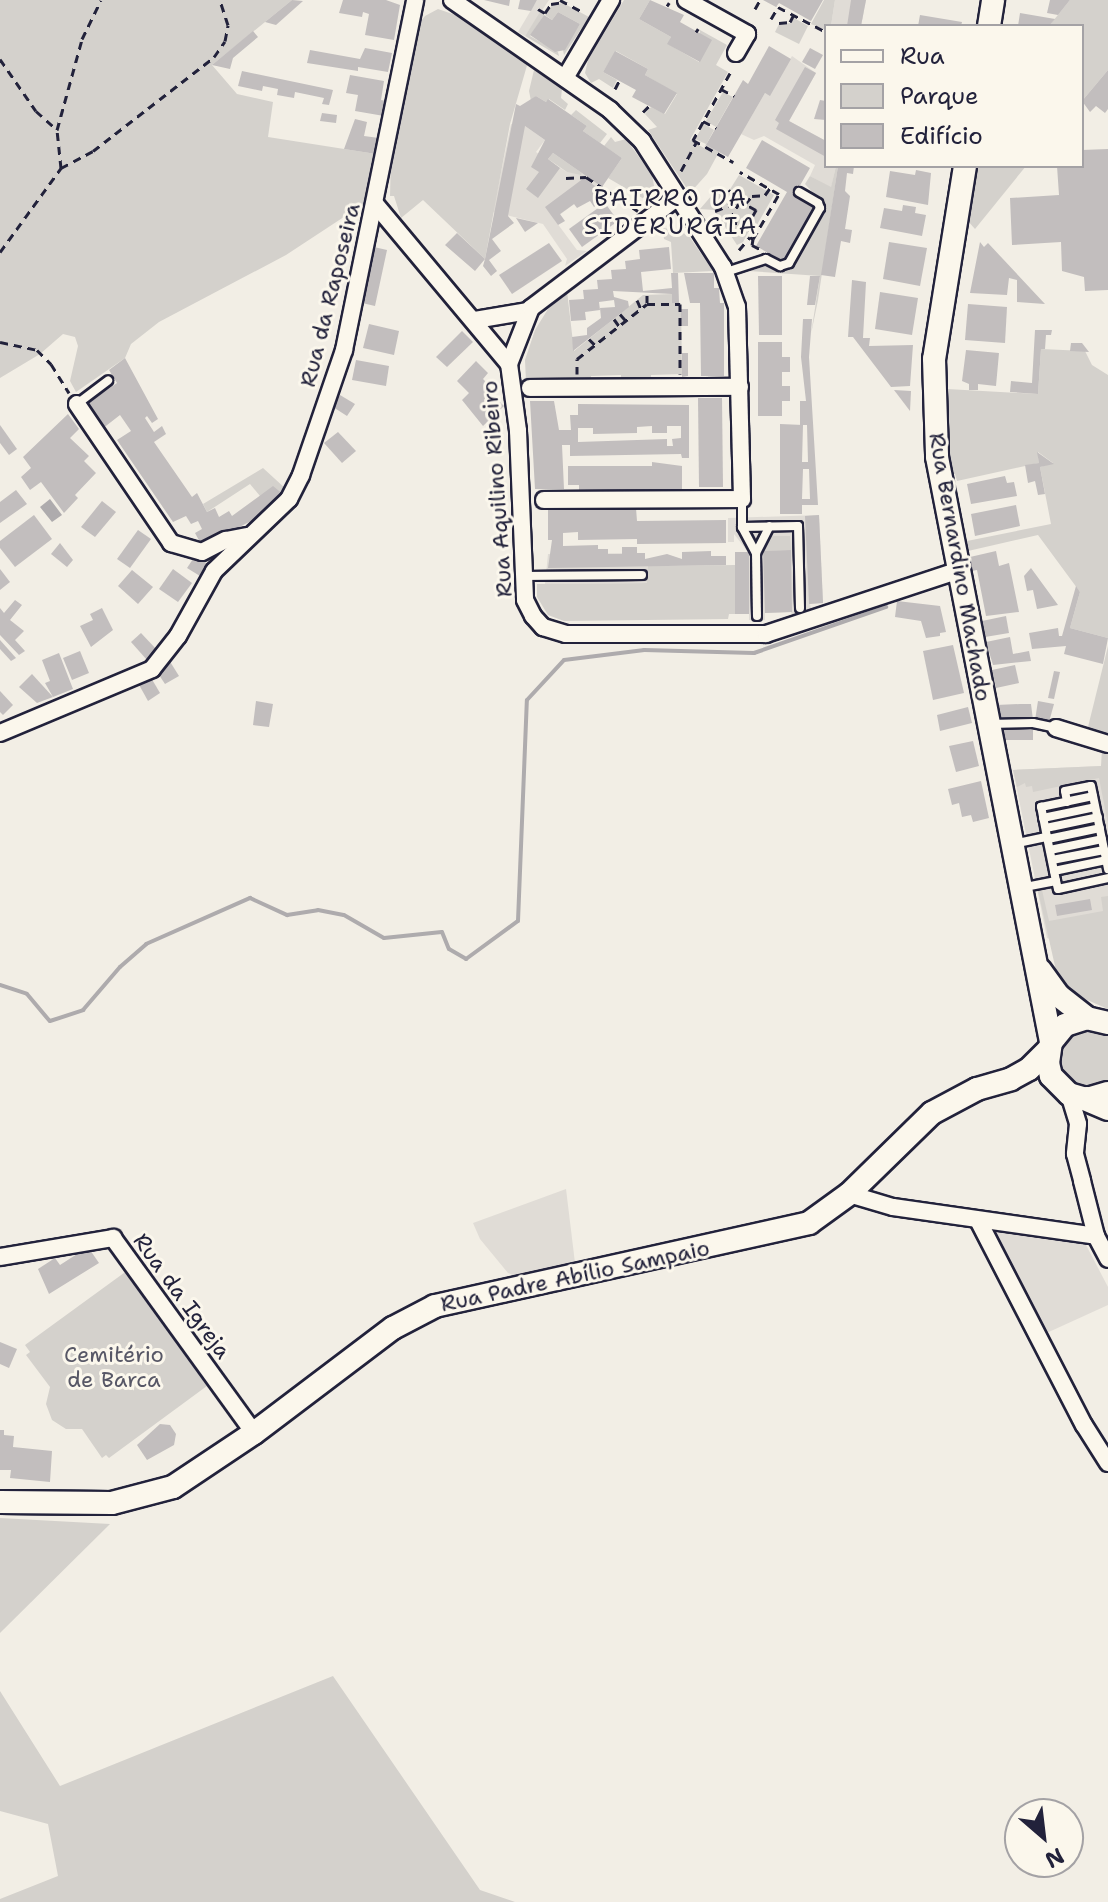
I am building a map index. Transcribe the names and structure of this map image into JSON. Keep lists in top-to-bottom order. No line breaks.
{"streets":{"street":["Rua da Raposeira","Rua Aquilino Ribeiro","Rua Bernardino Machado","Rua Padre Abílio Sampaio","Rua da Igreja"]},"crossings":[["Rua da Raposeira","Rua Aquilino Ribeiro"],["Rua Aquilino Ribeiro","Rua Bernardino Machado"],["Rua Padre Abílio Sampaio","Rua da Igreja"]],"districts":["BAIRRO DA SIDERURGIA"],"parks":["Cemitério de Barca"],"legend":["Rua","Parque","Edifício"],"north":"bottom right"}
